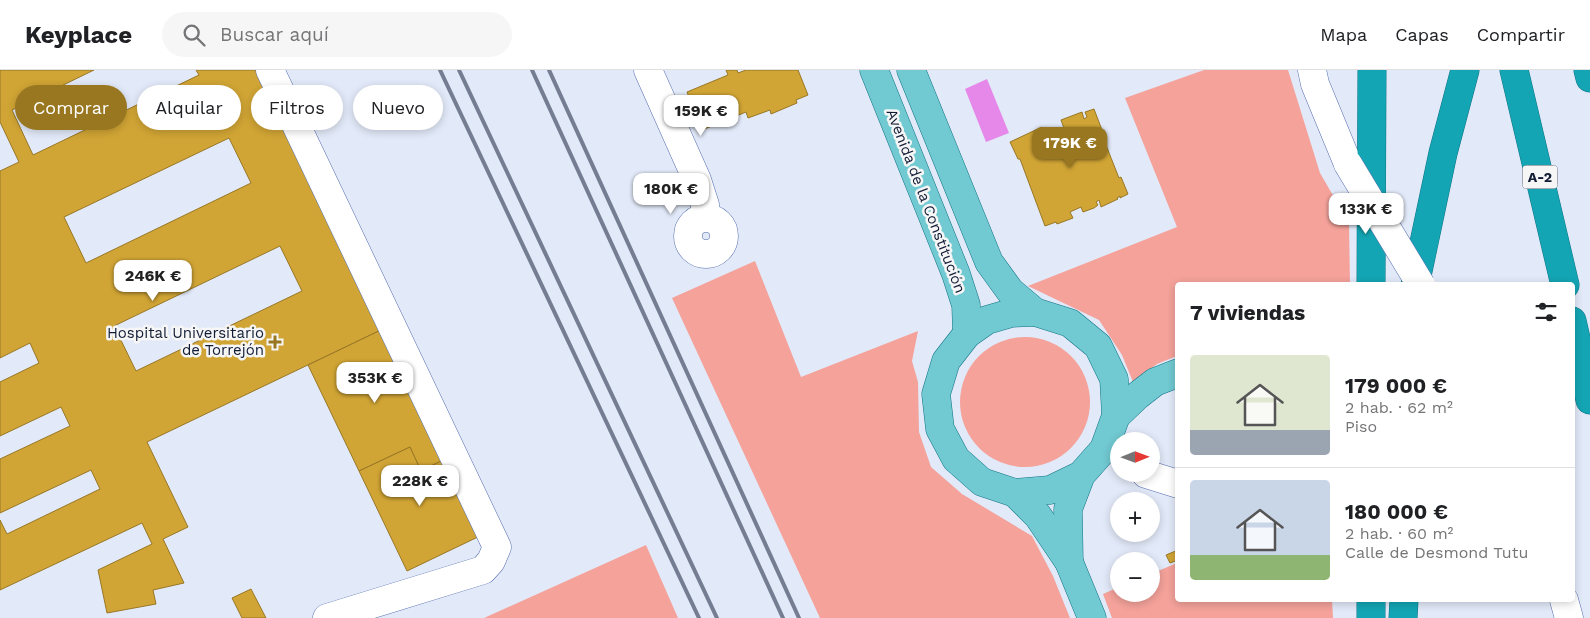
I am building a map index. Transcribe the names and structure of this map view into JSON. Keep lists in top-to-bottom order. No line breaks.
{"streets":{"highway":["A-2"],"main road":["Avenida de la Constitución"]},"places":{"health":["Hospital Universitario de Torrejón"]},"north":"right","page":{"header":"Keyplace","search":"Buscar aquí","nav":["Mapa","Capas","Compartir"],"chip":["Comprar","Alquilar","Filtros","Nuevo"],"price":["159K €","179K €","180K €","133K €","246K €","353K €","228K €"],"heading":"7 viviendas","list":[{"name":"179 000 €","note":"2 hab. · 62 m² · Piso"},{"name":"180 000 €","note":"2 hab. · 60 m² · Calle de Desmond Tutu"}],"map_buttons":["+","−"]}}
